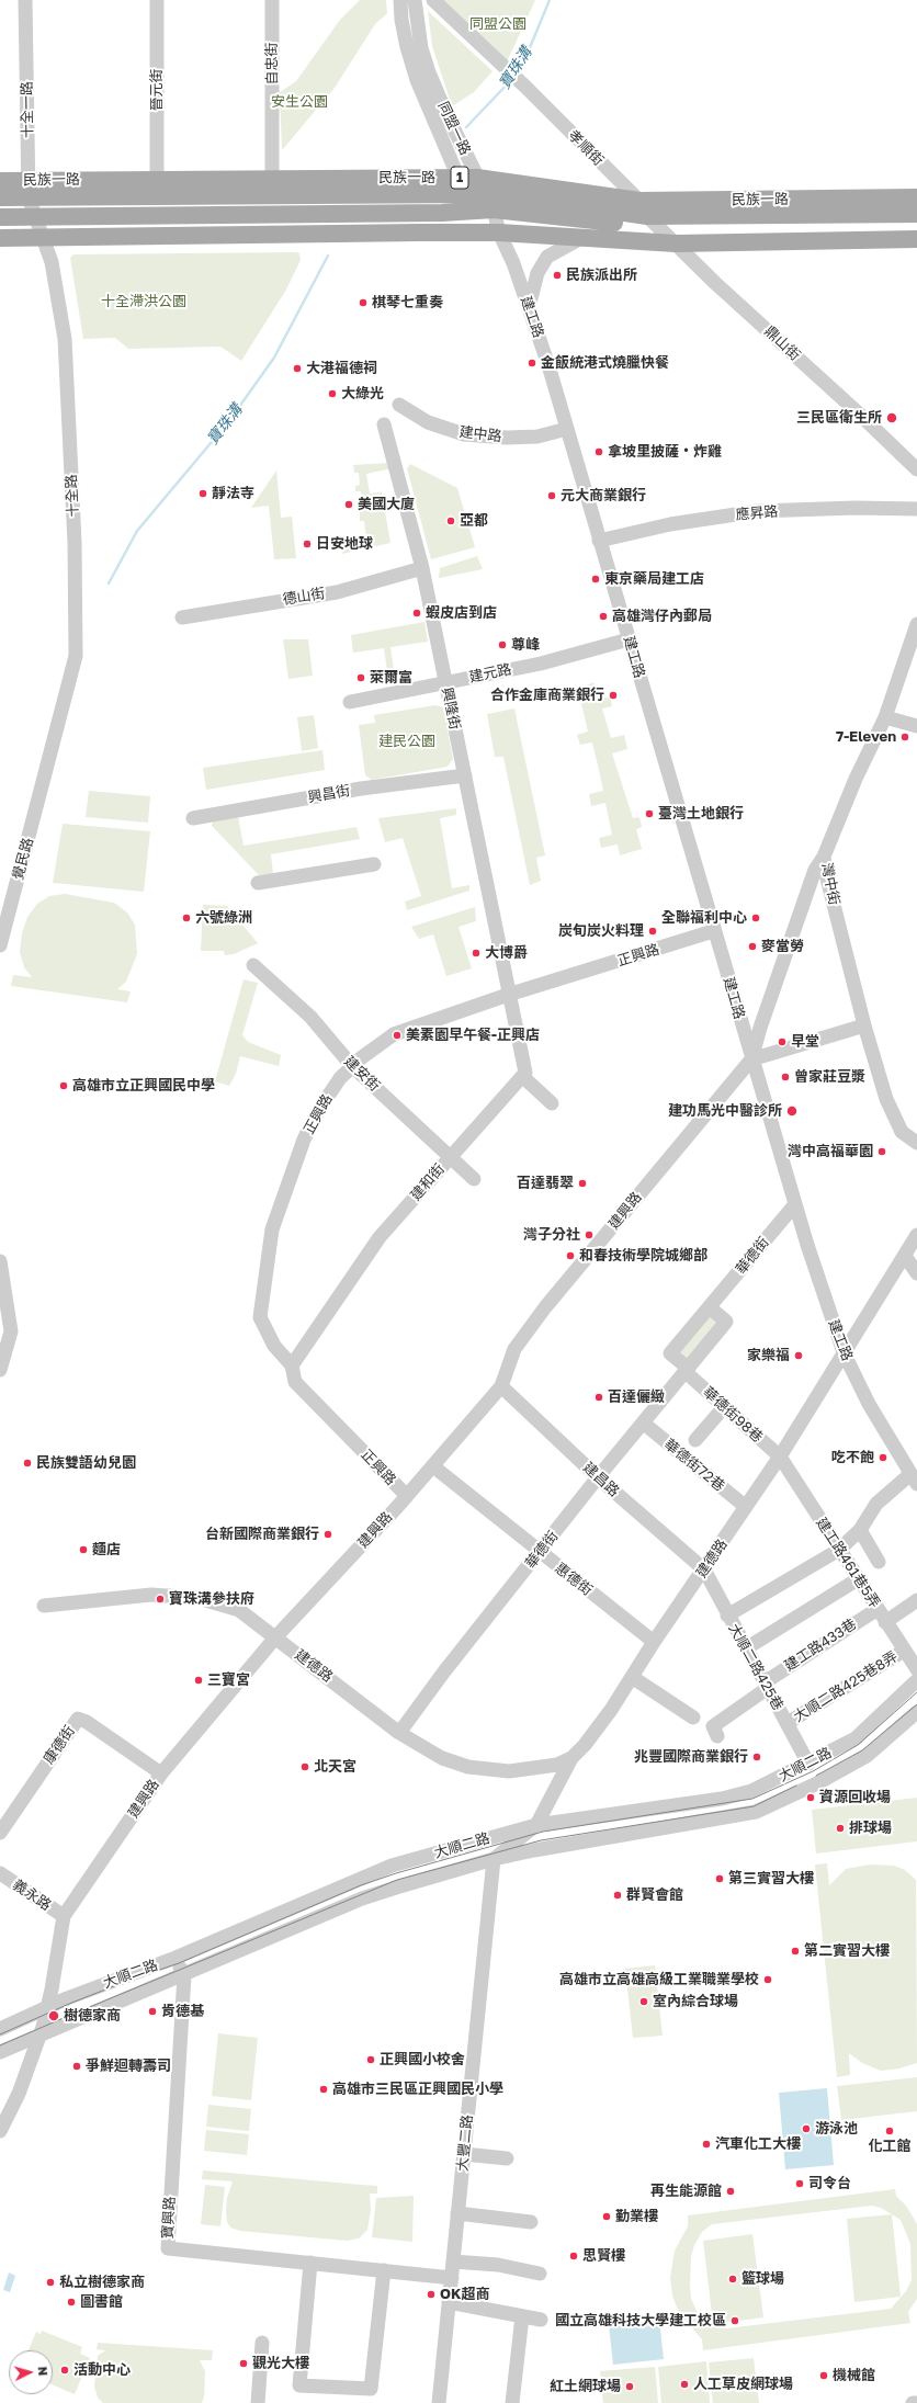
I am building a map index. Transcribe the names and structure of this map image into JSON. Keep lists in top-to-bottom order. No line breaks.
{"streets":{"main road":["民族一路","1"],"street":["自忠街","晉元街","十全一路","同盟一路","孝順街","建工路","鼎山街","建中路","十全路","應昇路","德山街","建元路","興隆街","興昌街","覺民路","灣中街","正興路","建安街","建和街","建興路","華德街","華德街98巷","華德街72巷","建昌路","建德路","建工路461巷5弄","惠德街","建工路433巷","大順二路425巷","大順二路425巷8弄","康德街","大順二路","義永路","大豐二路","寶興路"]},"crossings":[["自忠街","民族一路"],["晉元街","民族一路"],["十全一路","民族一路"],["十全一路","十全路"],["同盟一路","民族一路"],["同盟一路","建工路"],["孝順街","民族一路"],["孝順街","鼎山街"],["民族一路","鼎山街"],["民族一路","十全路"],["建工路","建中路"],["建工路","應昇路"],["建工路","建元路"],["建工路","灣中街"],["建工路","正興路"],["建工路","建興路"],["建工路","華德街"],["建工路","建德路"],["十全路","覺民路"],["德山街","興隆街"],["建元路","興隆街"],["興隆街","興昌街"],["興隆街","正興路"],["正興路","建安街"],["正興路","建和街"],["正興路","建興路"],["建安街","建和街"],["建興路","建昌路"],["建興路","建德路"],["建興路","惠德街"],["建興路","康德街"],["建興路","大順二路"],["建興路","義永路"],["華德街","華德街98巷"],["華德街","華德街72巷"],["華德街","建昌路"],["華德街","建德路"],["華德街","惠德街"],["華德街98巷","建德路"],["華德街98巷","建工路461巷5弄"],["華德街72巷","建德路"],["建昌路","建德路"],["建昌路","大順二路425巷"],["建德路","建工路461巷5弄"],["建德路","惠德街"],["建德路","大順二路425巷"],["建德路","大順二路"],["建工路461巷5弄","建工路433巷"],["建工路461巷5弄","大順二路425巷8弄"],["建工路433巷","大順二路425巷"],["大順二路425巷","大順二路425巷8弄"],["大順二路425巷","大順二路"],["大順二路","大豐二路"],["大順二路","寶興路"],["大豐二路","寶興路"]],"water":["寶珠溝"],"parks":["同盟公園","安生公園","十全滯洪公園","建民公園"],"places":["民族派出所","棋琴七重奏","金飯統港式燒臘快餐","大港福德祠","大綠光","三民區衛生所","拿坡里披薩‧炸雞","靜法寺","元大商業銀行","美國大廈","亞都","日安地球","東京藥局建工店","蝦皮店到店","高雄灣仔內郵局","尊峰","萊爾富","合作金庫商業銀行","7-Eleven","臺灣土地銀行","六號綠洲","全聯福利中心","炭旬炭火料理","麥當勞","大博爵","美素園早午餐-正興店","早堂","曾家莊豆漿","高雄市立正興國民中學","建功馬光中醫診所","灣中高福華園","百達翡翠","灣子分社","和春技術學院城鄉部","家樂福","百達儷緻","吃不飽","民族雙語幼兒園","台新國際商業銀行","麵店","寶珠溝參扶府","三寶宮","兆豐國際商業銀行","北天宮","資源回收場","排球場","第三實習大樓","群賢會館","第二實習大樓","高雄市立高雄高級工業職業學校","室內綜合球場","肯德基","樹德家商","正興國小校舍","爭鮮迴轉壽司","高雄市三民區正興國民小學","游泳池","化工館","汽車化工大樓","司令台","再生能源館","勤業樓","思賢樓","籃球場","私立樹德家商","OK超商","圖書館","國立高雄科技大學建工校區","觀光大樓","活動中心","機械館","人工草皮網球場","紅土網球場"],"north":"right"}
